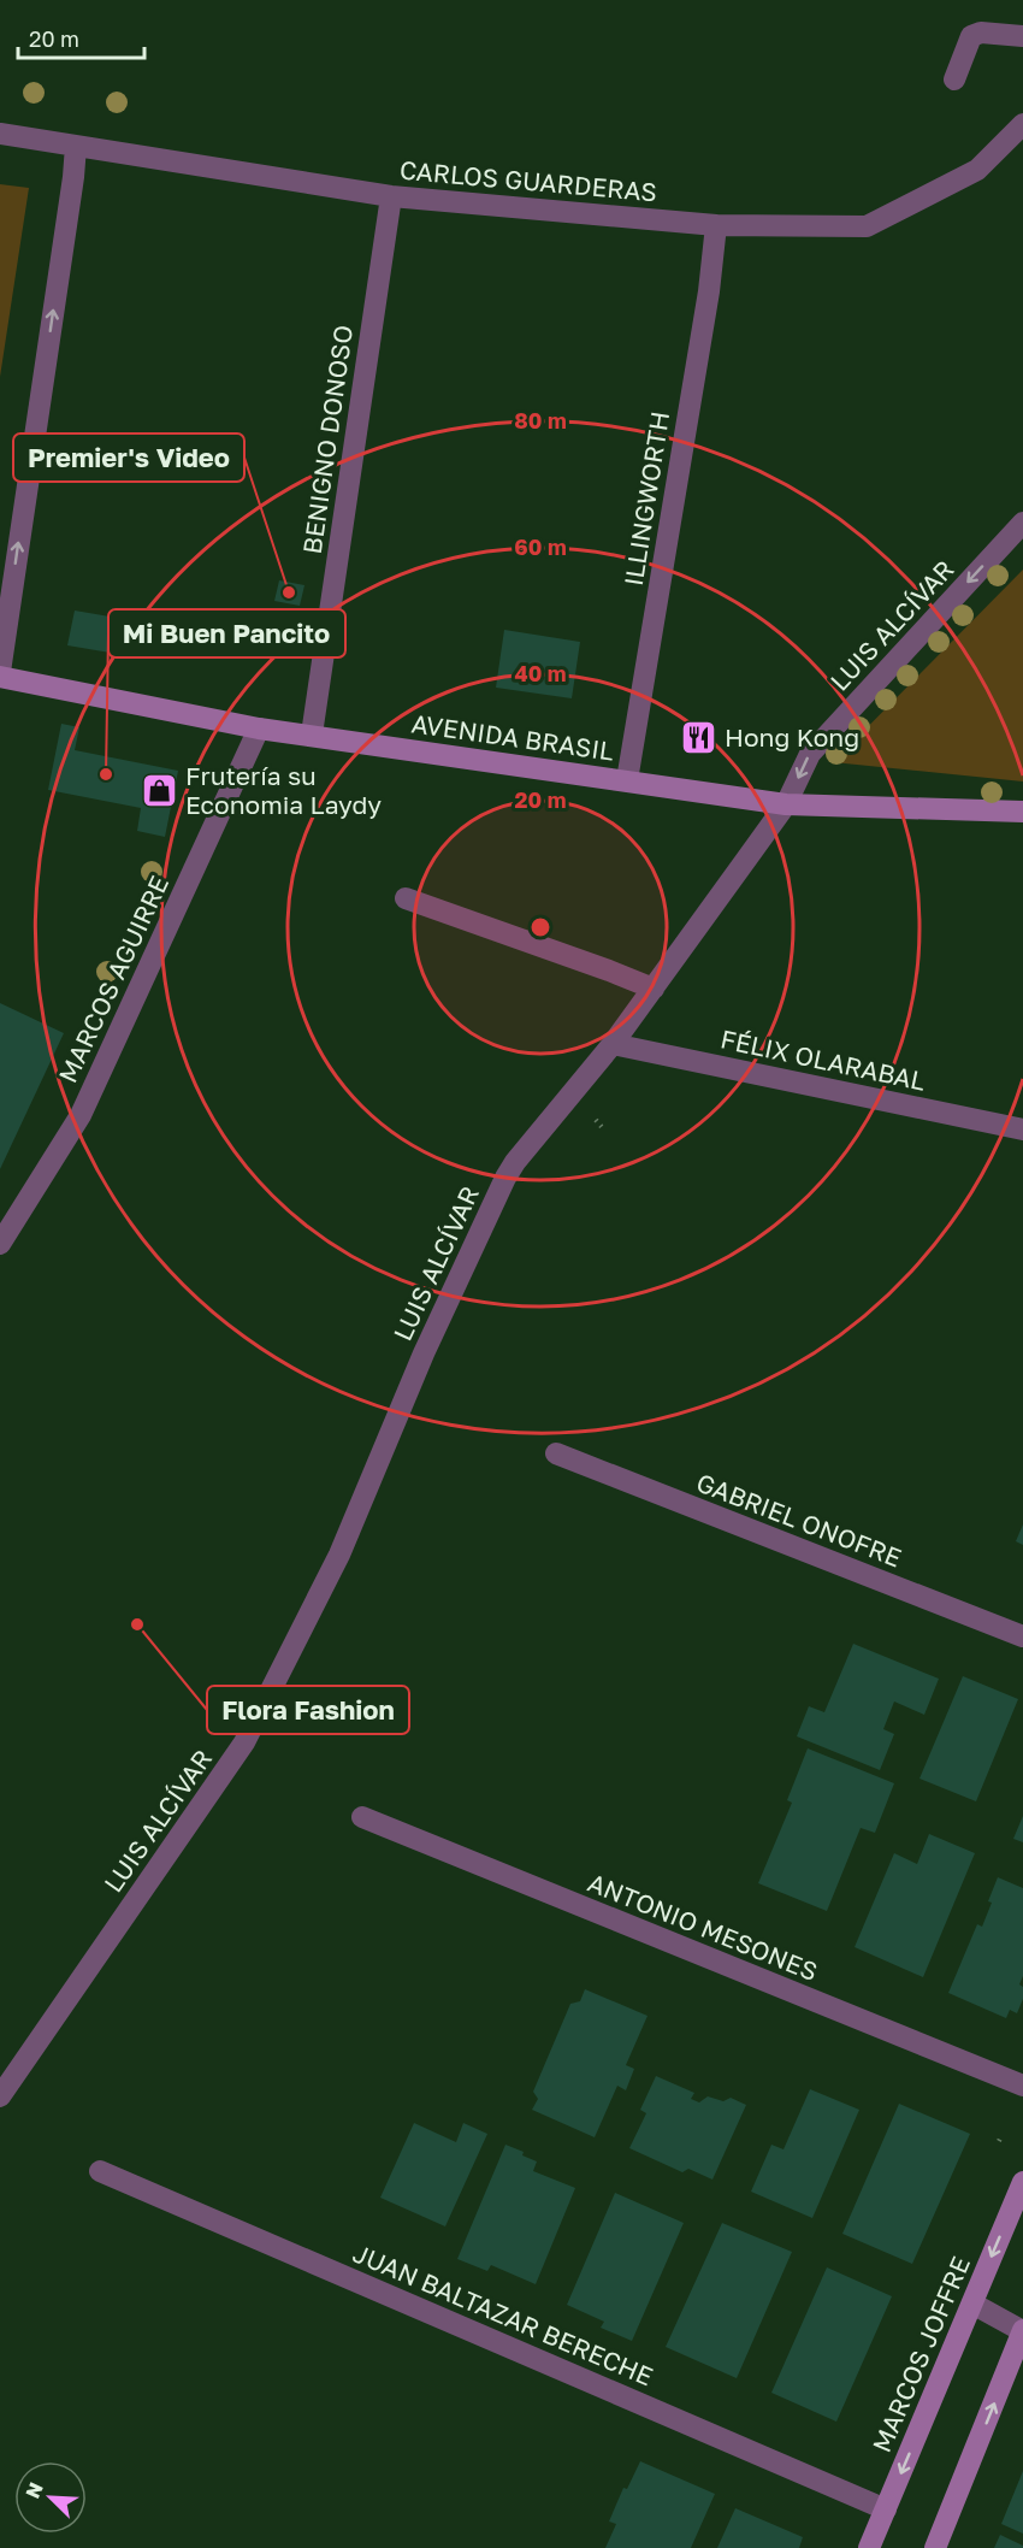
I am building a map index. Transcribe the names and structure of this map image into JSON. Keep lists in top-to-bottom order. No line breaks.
{"streets":{"street":["CARLOS GUARDERAS","BENIGNO DONOSO","ILLINGWORTH","LUIS ALCÍVAR","AVENIDA BRASIL","MARCOS AGUIRRE","FÉLIX OLARABAL","GABRIEL ONOFRE","ANTONIO MESONES","JUAN BALTAZAR BERECHE","MARCOS JOFFRE"]},"crossings":[["CARLOS GUARDERAS","BENIGNO DONOSO"],["CARLOS GUARDERAS","ILLINGWORTH"],["BENIGNO DONOSO","AVENIDA BRASIL"],["ILLINGWORTH","AVENIDA BRASIL"],["LUIS ALCÍVAR","AVENIDA BRASIL"],["LUIS ALCÍVAR","FÉLIX OLARABAL"],["AVENIDA BRASIL","MARCOS AGUIRRE"],["JUAN BALTAZAR BERECHE","MARCOS JOFFRE"]],"places":{"other":["Premier's Video","Mi Buen Pancito","Flora Fashion"],"restaurant":["Hong Kong"],"shop":["Frutería su Economia Laydy"]},"scale_bar":"20 m","north":"top left","rings":["80 m","60 m","40 m","20 m"]}
